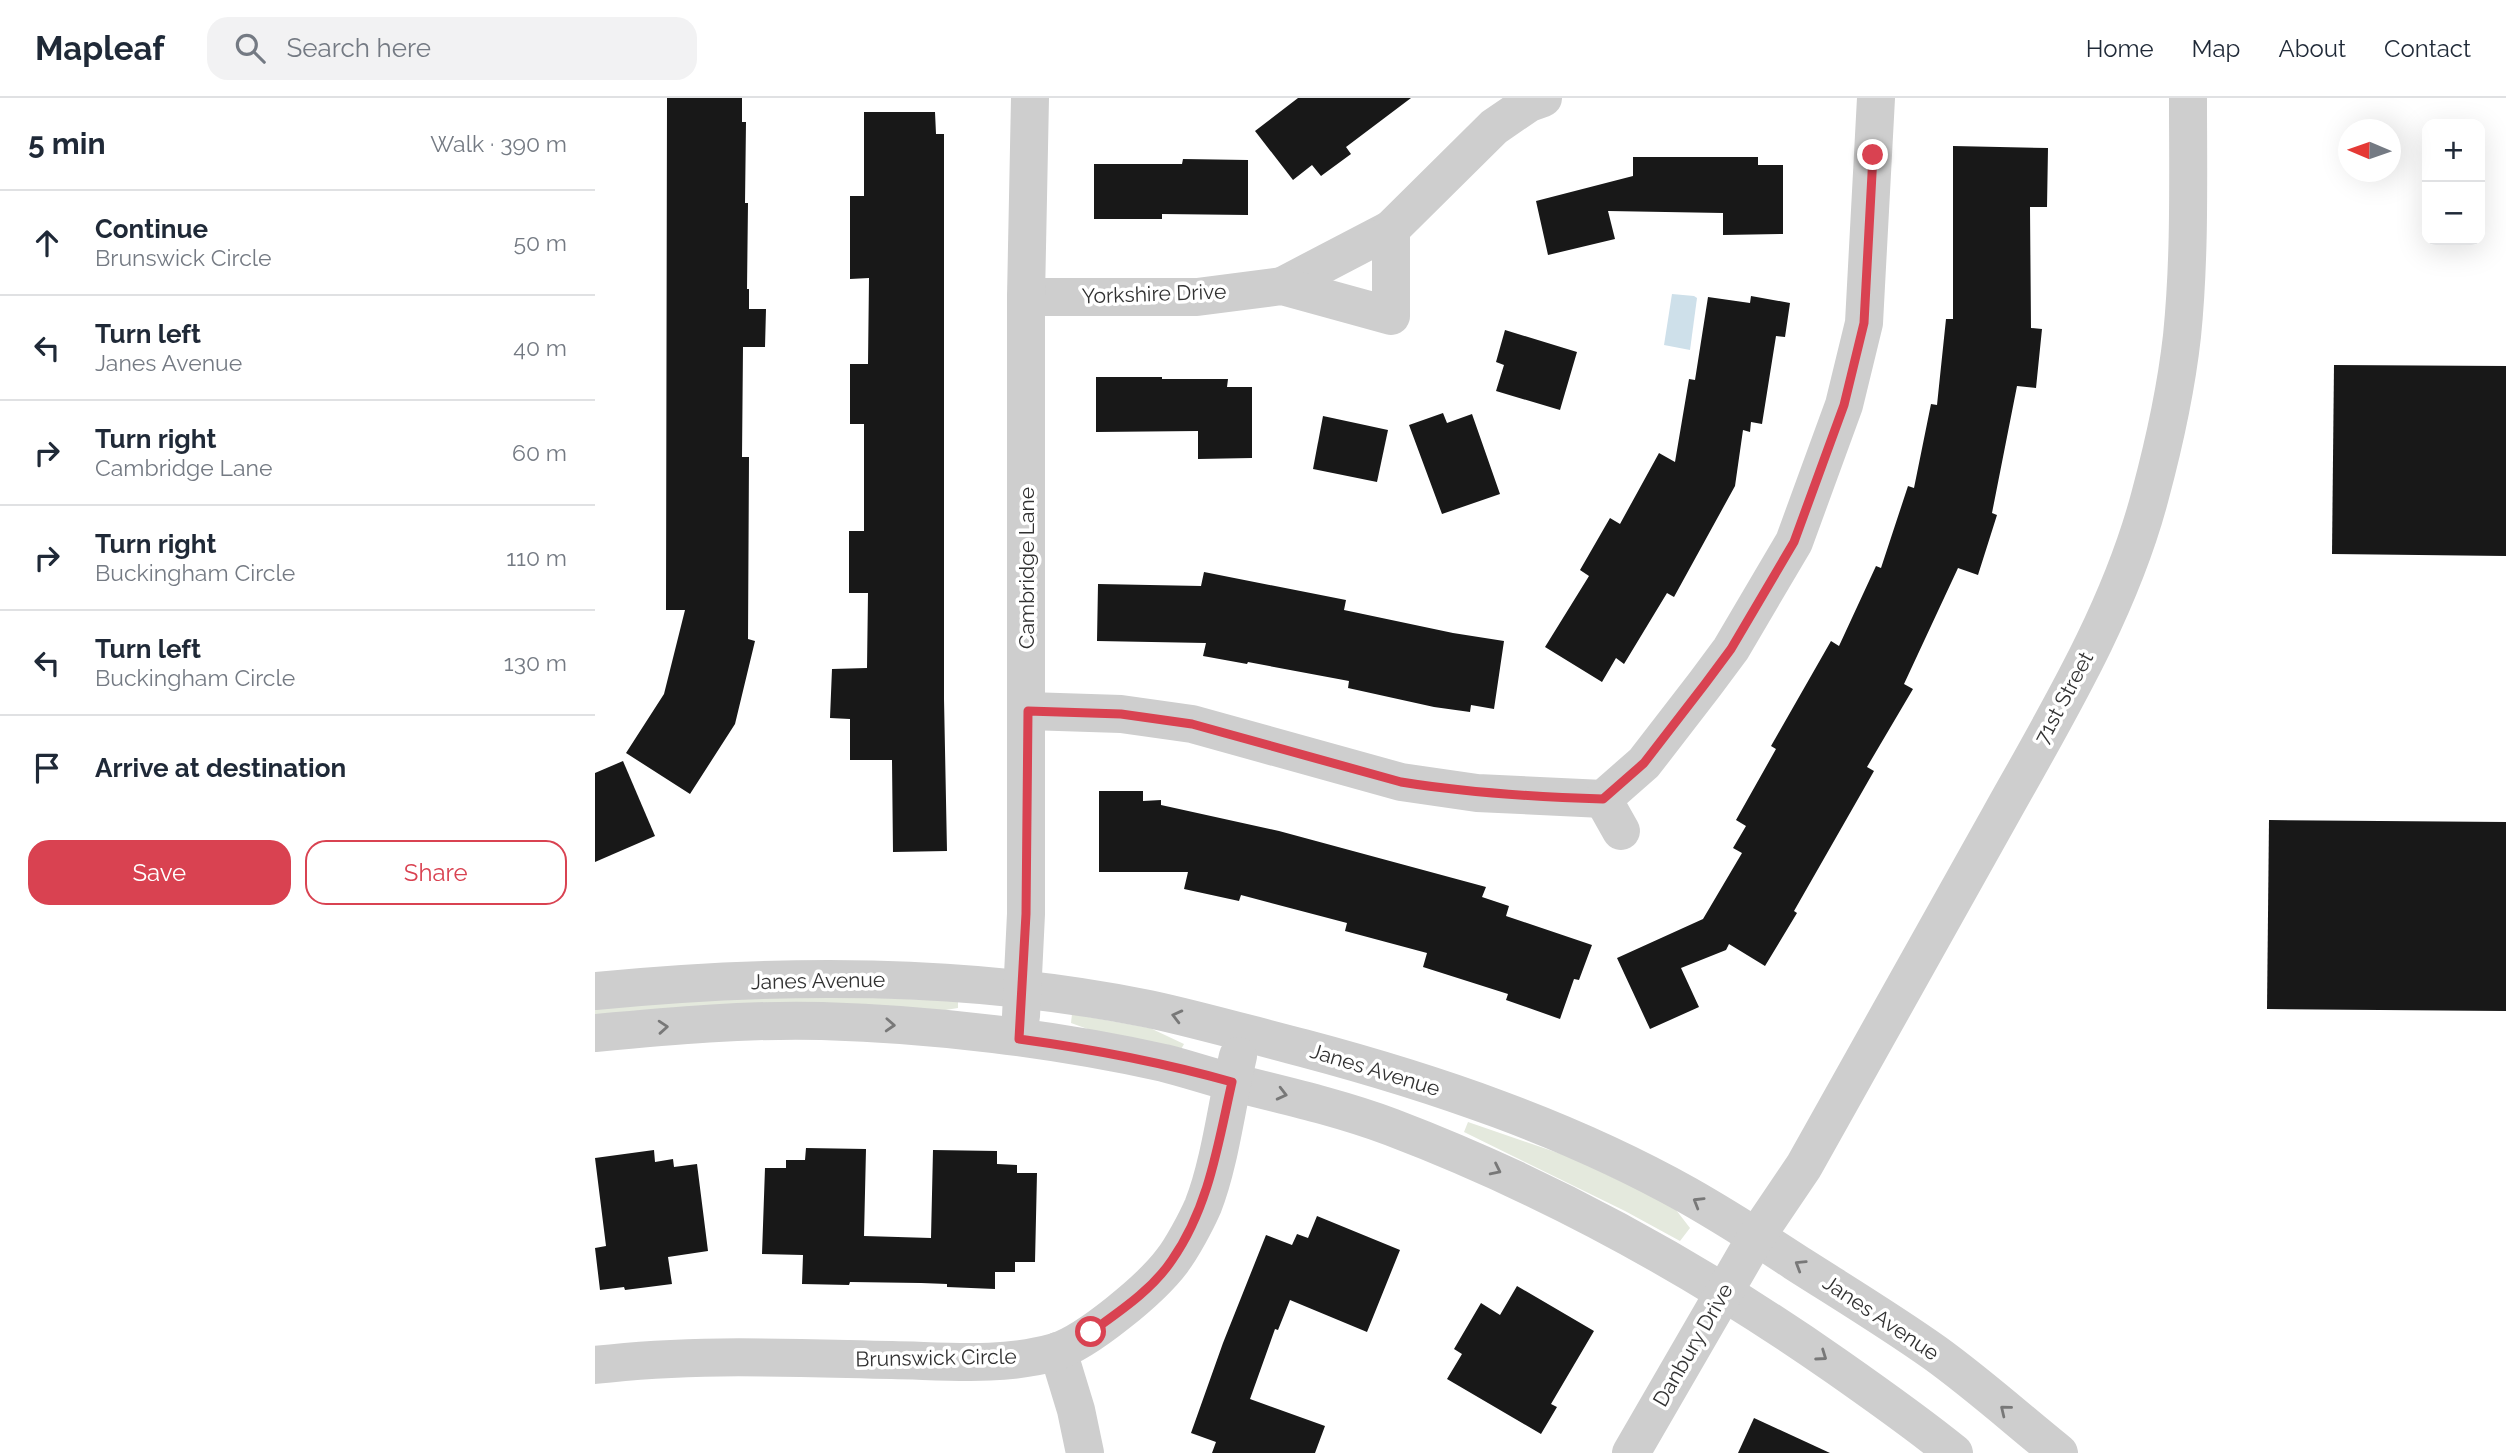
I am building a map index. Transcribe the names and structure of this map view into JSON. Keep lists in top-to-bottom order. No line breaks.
{"streets":{"street":["Yorkshire Drive","Cambridge Lane","71st Street","Janes Avenue","Danbury Drive","Brunswick Circle"]},"crossings":[["Yorkshire Drive","Cambridge Lane"],["Cambridge Lane","Janes Avenue"],["71st Street","Janes Avenue"],["71st Street","Danbury Drive"],["Janes Avenue","Danbury Drive"],["Janes Avenue","Brunswick Circle"]],"north":"left","page":{"header":"Mapleaf","search":"Search here","nav":["Home","Map","About","Contact"],"heading":["5 min","Walk · 390 m"],"map_buttons":["+","−"],"list":[["Continue","Brunswick Circle","50 m"],["Turn left","Janes Avenue","40 m"],["Turn right","Cambridge Lane","60 m"],["Turn right","Buckingham Circle","110 m"],["Turn left","Buckingham Circle","130 m"],"Arrive at destination"],"buttons":["Save","Share"]}}
